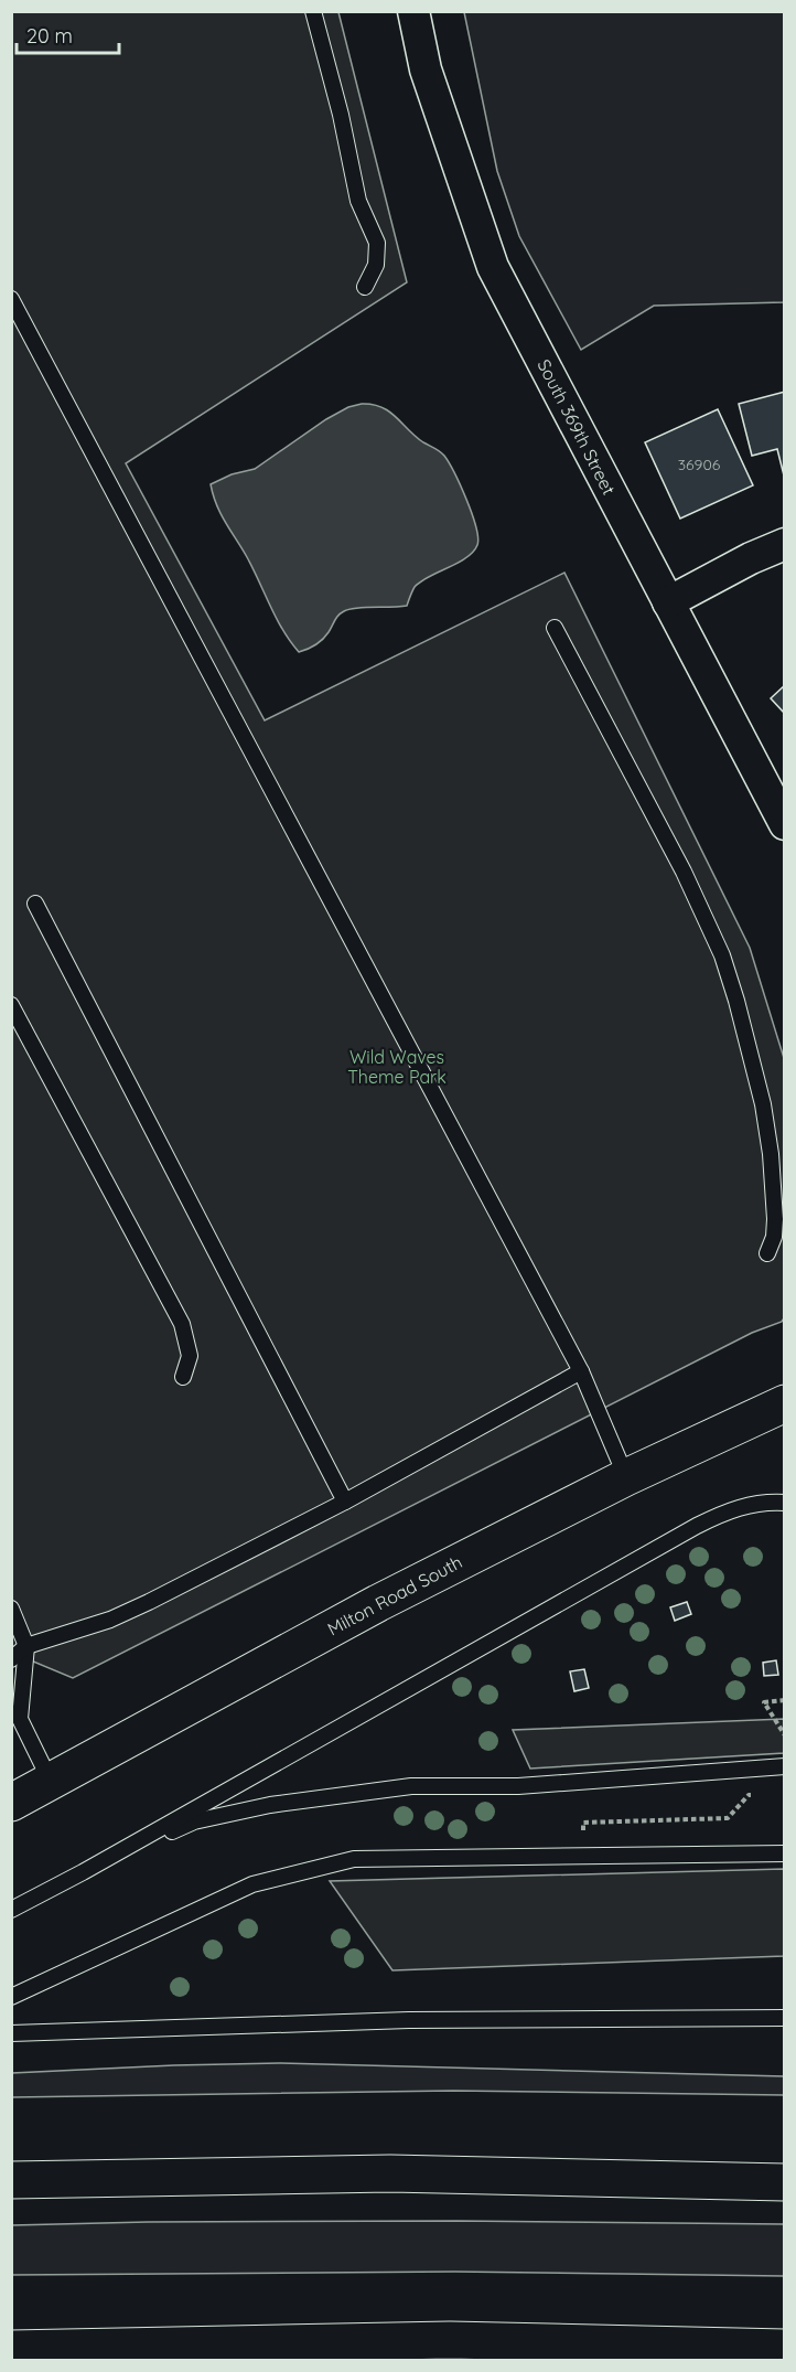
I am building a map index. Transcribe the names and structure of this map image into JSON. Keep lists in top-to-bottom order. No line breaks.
{"streets":{"main road":["Milton Road South"],"street":["South 369th Street"]},"parks":["Wild Waves Theme Park"],"house_numbers":["36906"],"scale_bar":"20 m"}
